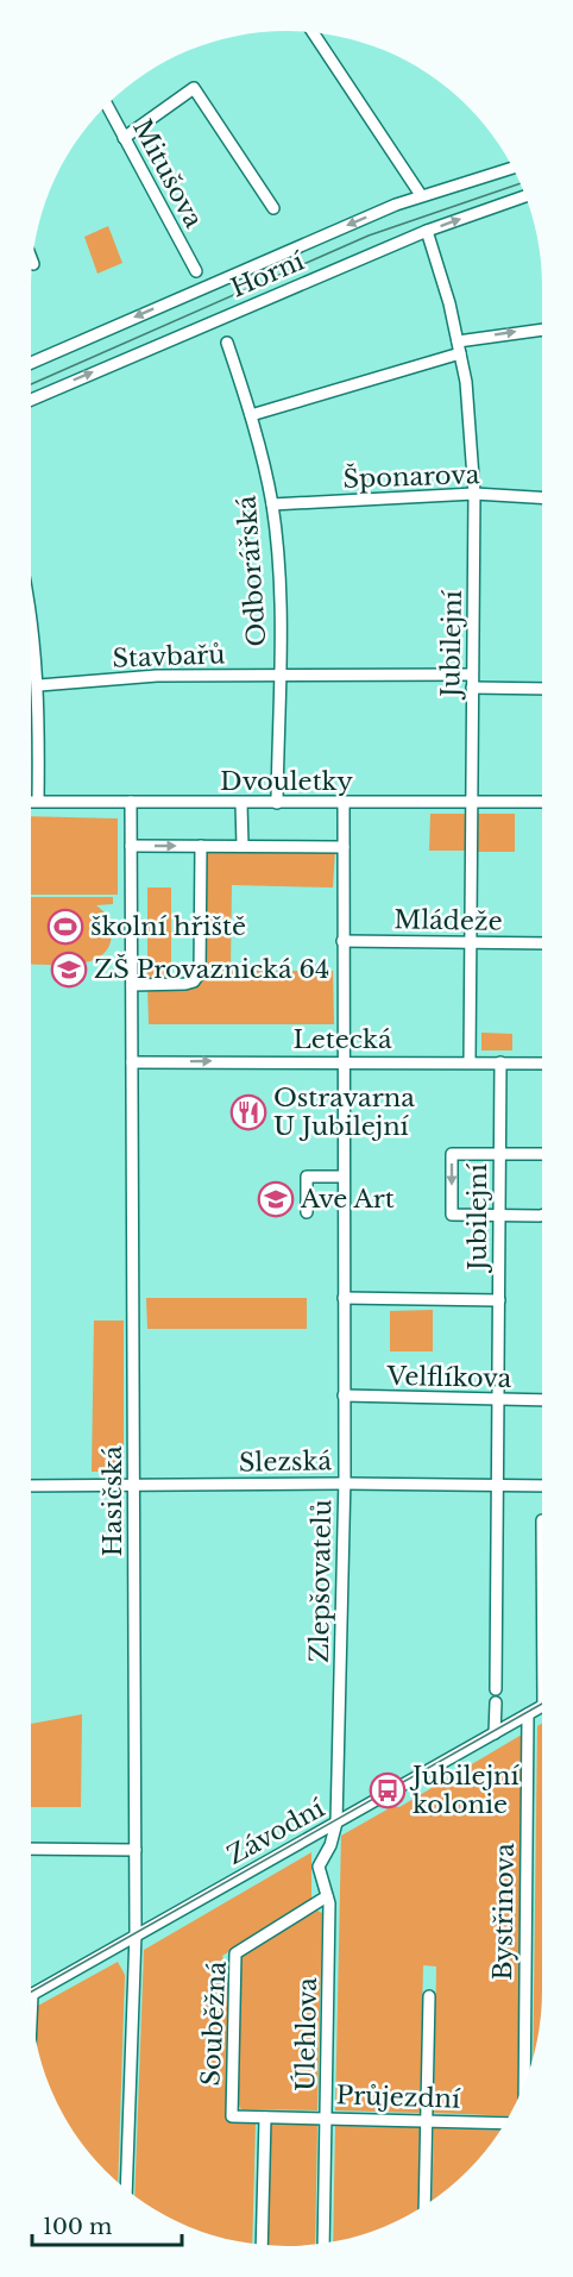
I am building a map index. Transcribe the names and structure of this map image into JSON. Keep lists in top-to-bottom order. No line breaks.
{"streets":{"street":["Mitušova","Horní","Šponarova","Odborářská","Jubilejní","Stavbařů","Dvouletky","Mládeže","Letecká","Velflíkova","Slezská","Hasičská","Zlepšovatelů","Závodní","Bystřinova","Souběžná","Úlehlova","Průjezdní"]},"crossings":[["Horní","Jubilejní"],["Šponarova","Odborářská"],["Šponarova","Jubilejní"],["Odborářská","Stavbařů"],["Odborářská","Dvouletky"],["Jubilejní","Stavbařů"],["Jubilejní","Dvouletky"],["Jubilejní","Mládeže"],["Jubilejní","Letecká"],["Dvouletky","Hasičská"],["Dvouletky","Zlepšovatelů"],["Mládeže","Zlepšovatelů"],["Letecká","Hasičská"],["Letecká","Zlepšovatelů"],["Velflíkova","Zlepšovatelů"],["Slezská","Hasičská"],["Slezská","Zlepšovatelů"],["Hasičská","Závodní"],["Zlepšovatelů","Závodní"],["Zlepšovatelů","Úlehlova"],["Závodní","Bystřinova"],["Závodní","Úlehlova"],["Souběžná","Úlehlova"],["Souběžná","Průjezdní"],["Úlehlova","Průjezdní"]],"one_way":["Letecká"],"places":{"sports":["školní hřiště"],"school or university":["ZŠ Provaznická 64","Ave Art"],"restaurant":["Ostravarna U Jubilejní"],"bus stop":["Jubilejní kolonie"]},"scale_bar":"100 m"}
